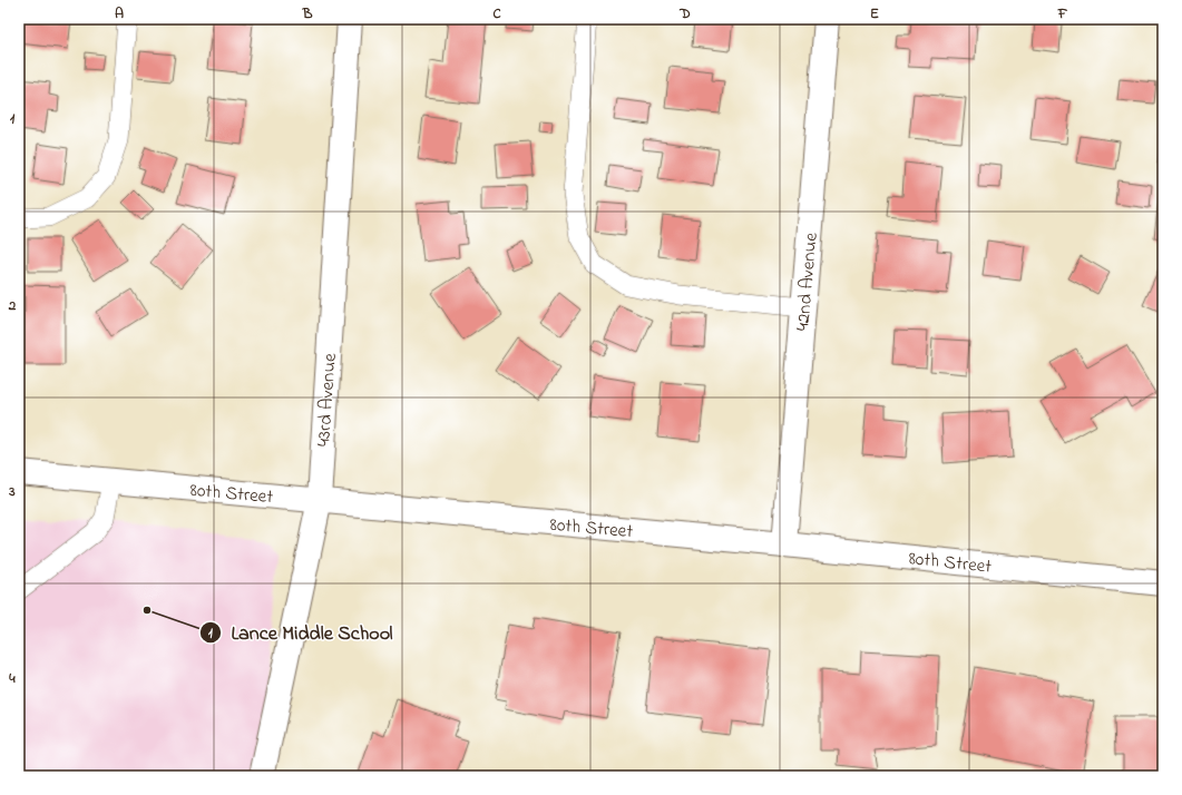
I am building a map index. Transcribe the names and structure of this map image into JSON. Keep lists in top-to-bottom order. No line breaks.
{"streets":{"street":["42nd Avenue","43rd Avenue","80th Street"]},"crossings":[["42nd Avenue","80th Street"],["43rd Avenue","80th Street"]],"places":["Lance Middle School"],"grid":{"columns":["A","B","C","D","E","F"],"rows":["1","2","3","4"]}}
